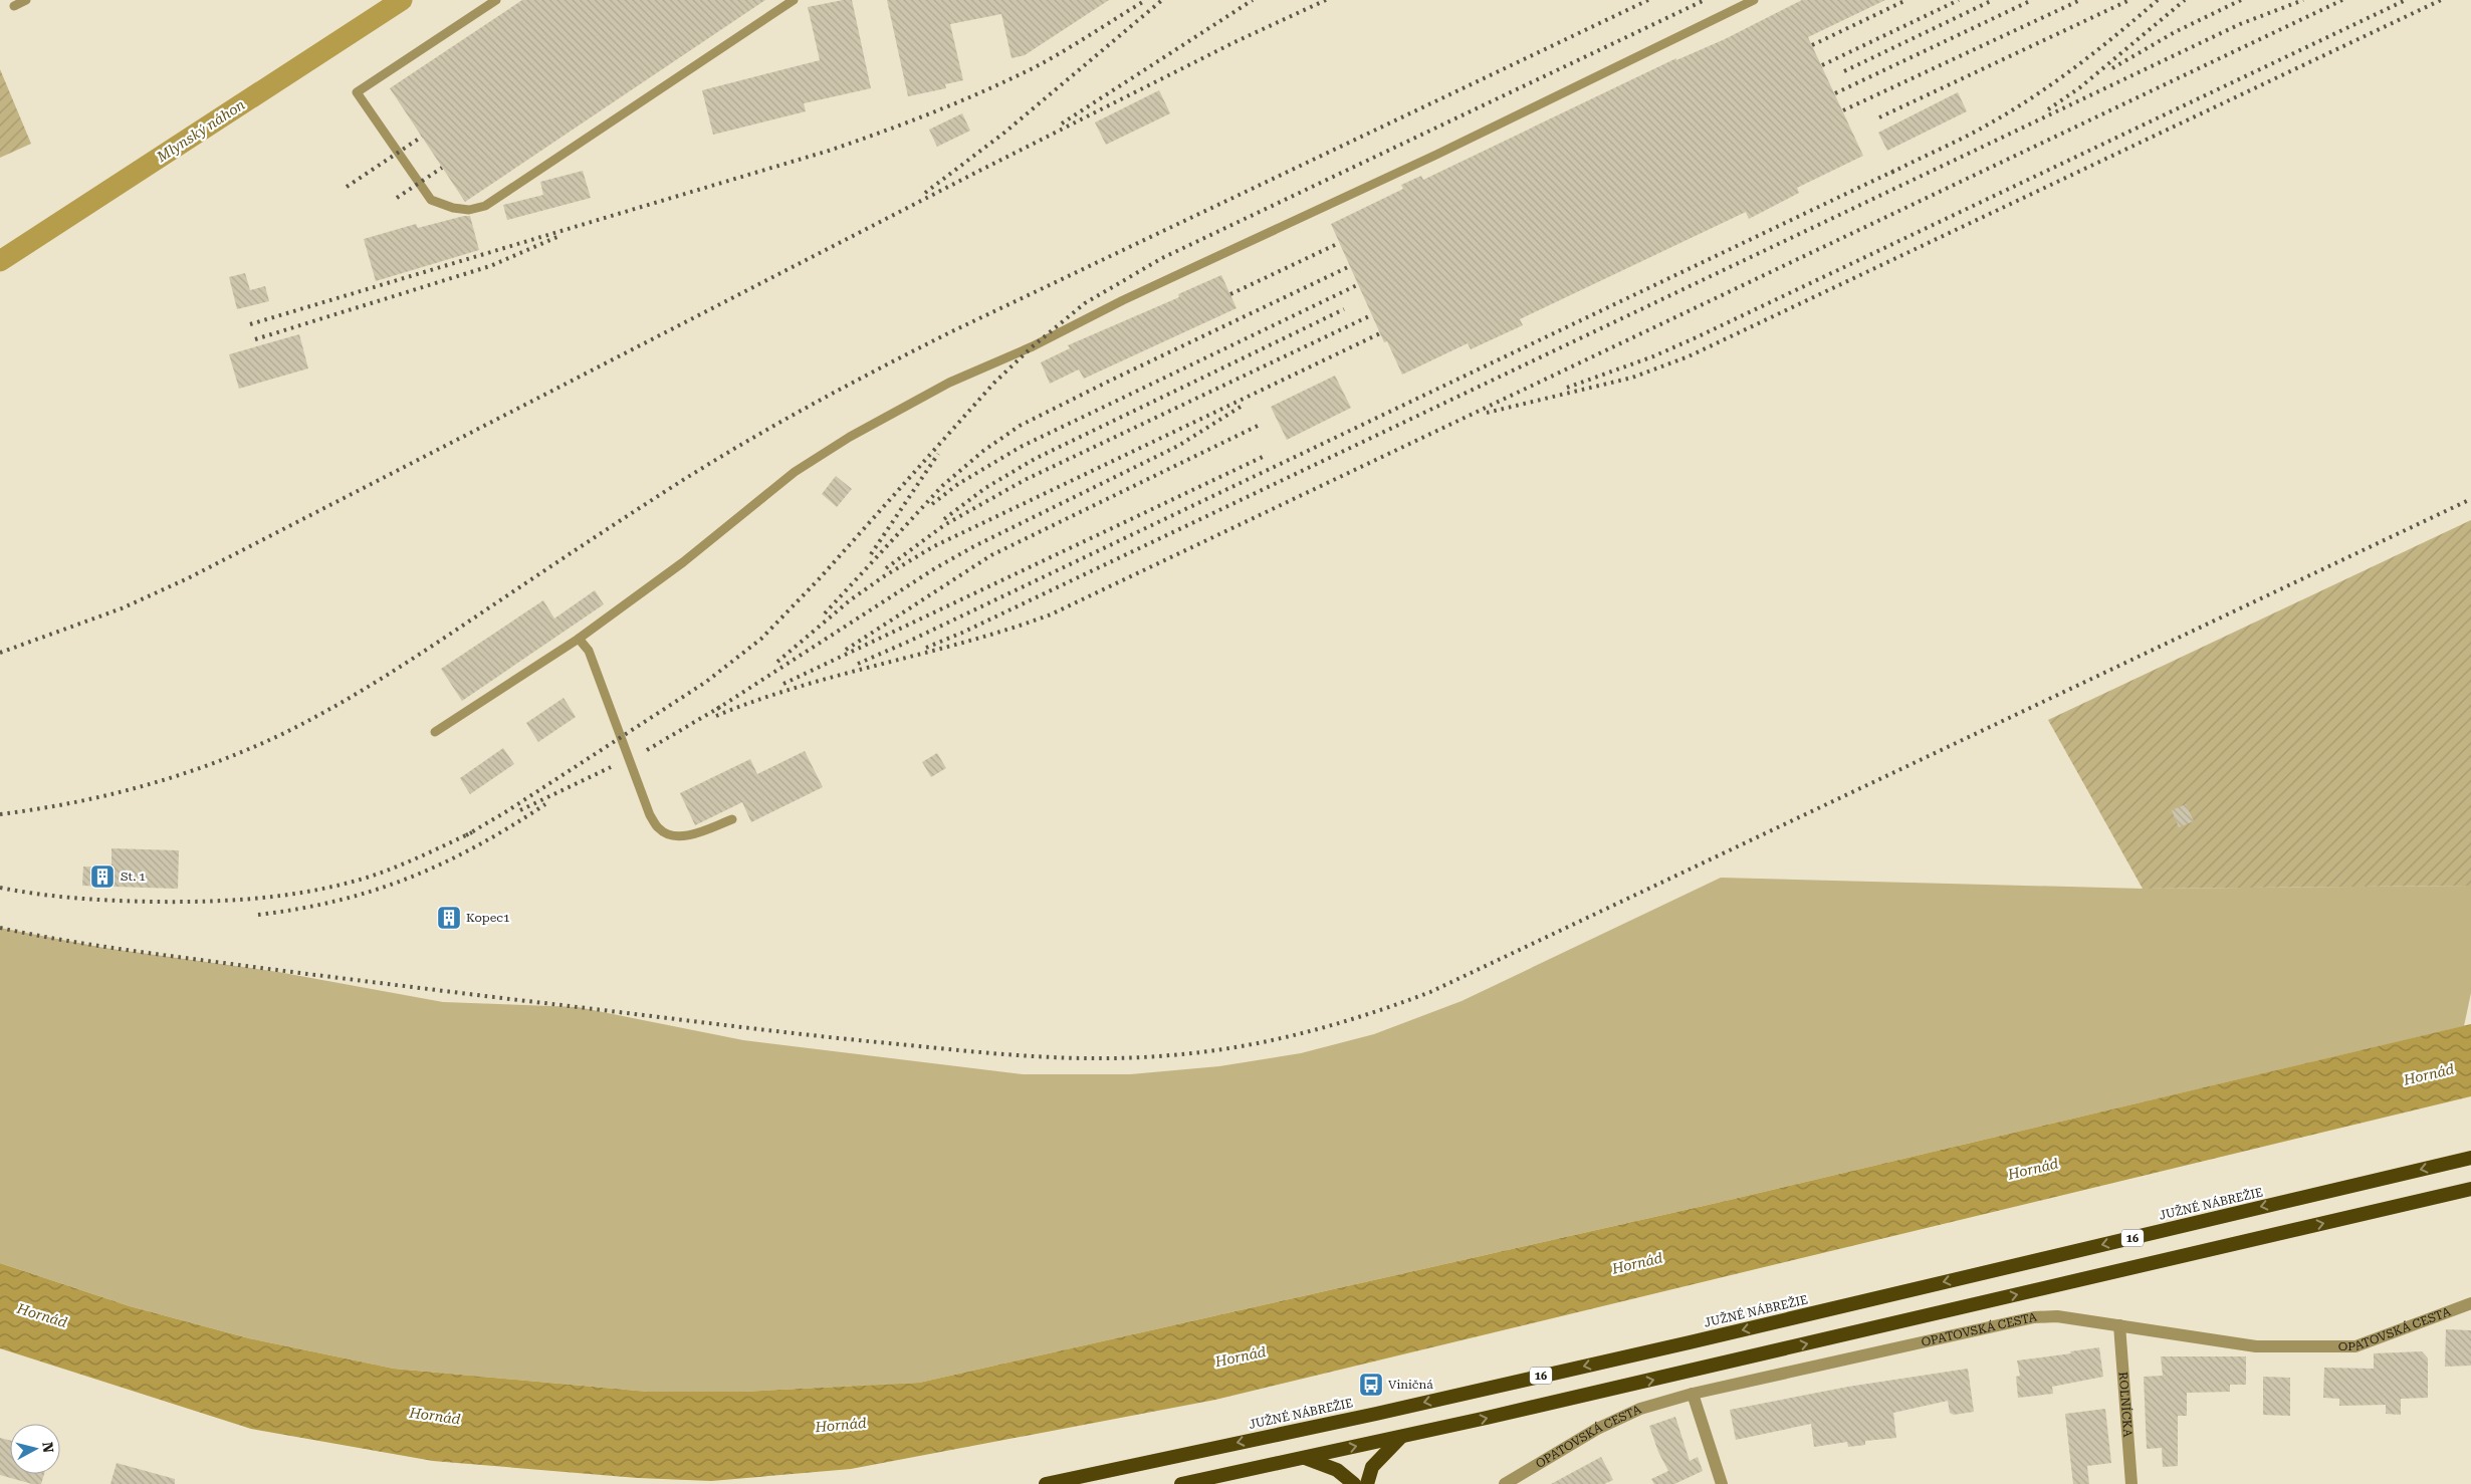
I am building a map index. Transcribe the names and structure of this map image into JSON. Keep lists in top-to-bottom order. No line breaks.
{"streets":{"highway":["JUŽNÉ NÁBREŽIE","16"],"street":["OPATOVSKÁ CESTA","ROĽNÍCKA"]},"crossings":[["OPATOVSKÁ CESTA","ROĽNÍCKA"]],"water":["Mlynský náhon","Hornád"],"places":{"building":["St. 1","Kopec1"],"bus stop":["Viničná"]},"north":"right"}
